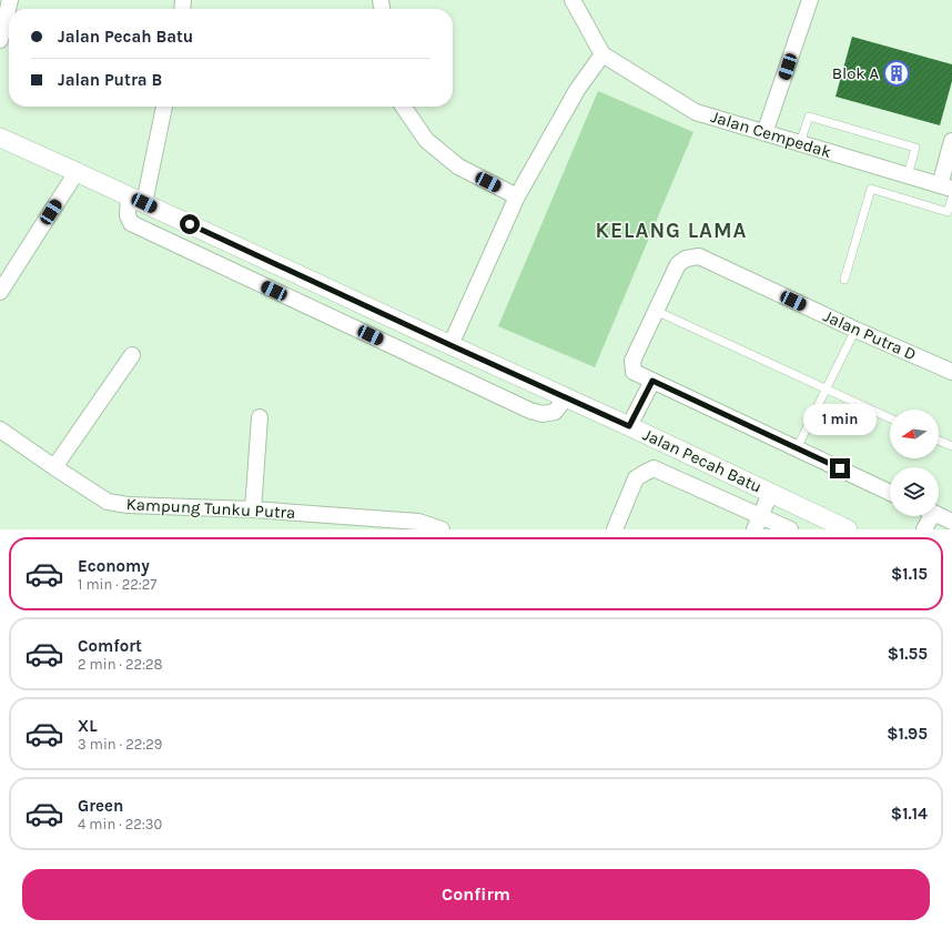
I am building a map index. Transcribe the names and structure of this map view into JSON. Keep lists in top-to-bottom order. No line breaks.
{"streets":{"street":["Jalan Cempedak","Jalan Putra D","Jalan Pecah Batu","Kampung Tunku Putra"]},"districts":["KELANG LAMA"],"places":{"building":["Blok A"]},"north":"left","page":{"banner":["Jalan Pecah Batu","Jalan Putra B"],"bubble":"1 min","list":[{"name":"Economy","note":"1 min · 22:27","value":"$1.15"},{"name":"Comfort","note":"2 min · 22:28","value":"$1.55"},{"name":"XL","note":"3 min · 22:29","value":"$1.95"},{"name":"Green","note":"4 min · 22:30","value":"$1.14"}],"buttons":"Confirm"}}
